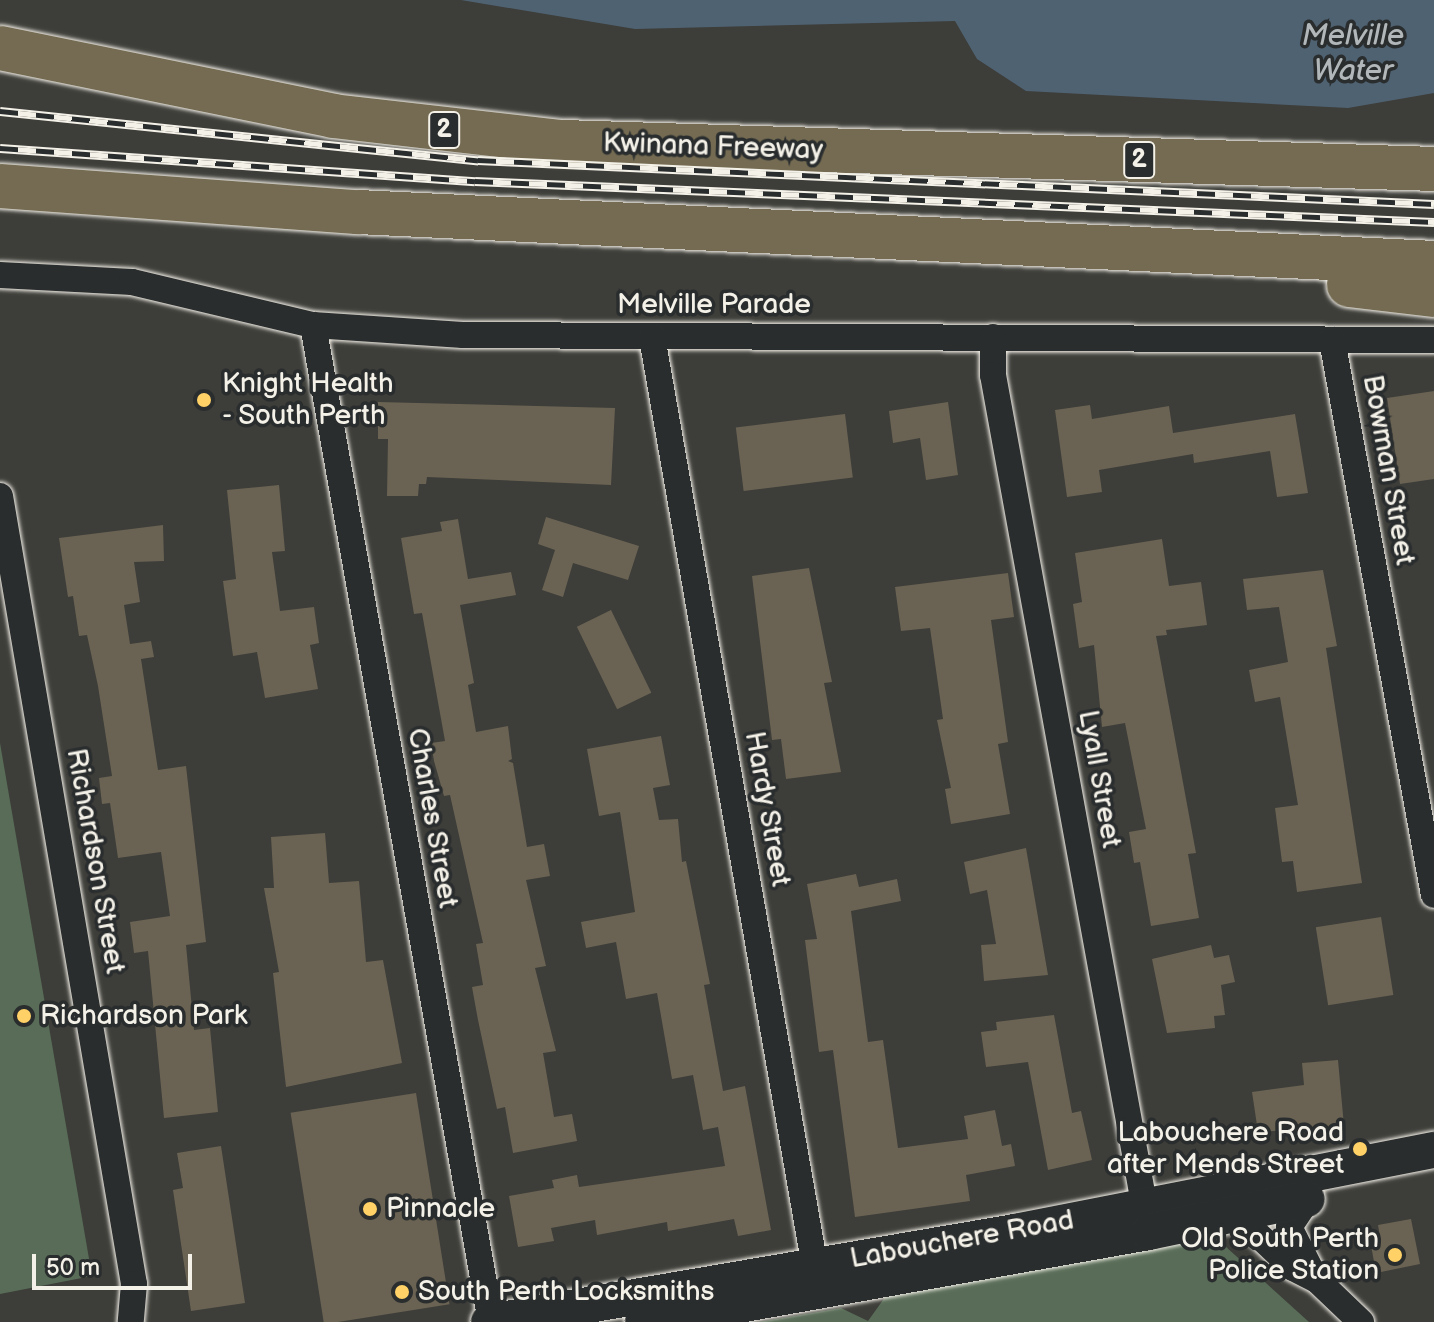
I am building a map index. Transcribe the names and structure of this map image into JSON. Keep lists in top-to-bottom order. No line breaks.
{"streets":{"highway":["2","Kwinana Freeway"],"main road":["Labouchere Road"],"street":["Melville Parade","Bowman Street","Lyall Street","Hardy Street","Charles Street","Richardson Street"]},"crossings":[["Melville Parade","Bowman Street"],["Melville Parade","Lyall Street"],["Melville Parade","Hardy Street"],["Melville Parade","Charles Street"],["Lyall Street","Labouchere Road"],["Hardy Street","Labouchere Road"],["Charles Street","Labouchere Road"]],"water":["Melville Water"],"places":["Knight Health - South Perth","Richardson Park","Labouchere Road after Mends Street","Pinnacle","Old South Perth Police Station","South Perth Locksmiths"],"scale_bar":"50 m"}
